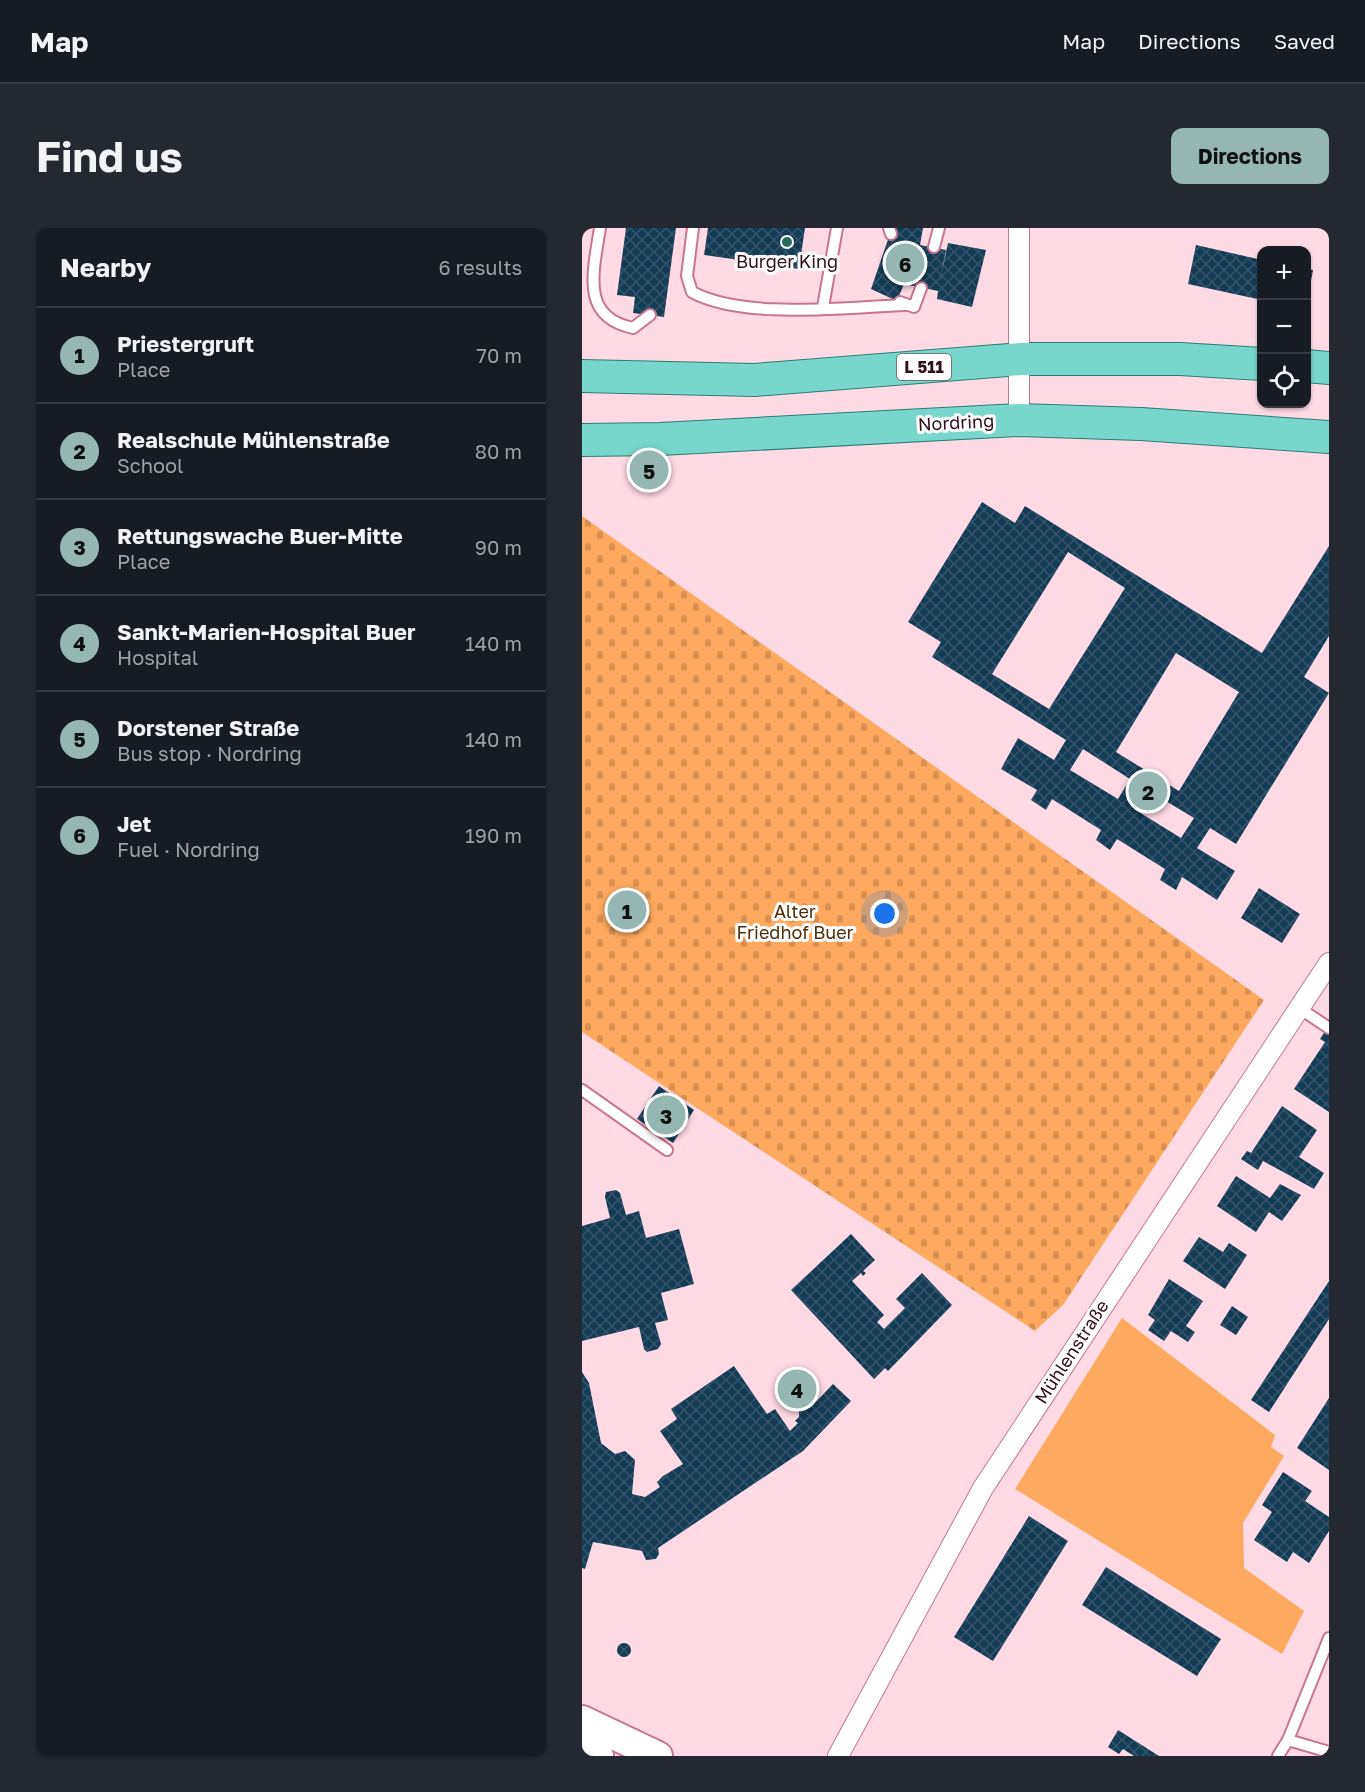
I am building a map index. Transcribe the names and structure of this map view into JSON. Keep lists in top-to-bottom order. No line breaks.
{"streets":{"main road":["L 511","Nordring"],"street":["Mühlenstraße"]},"parks":["Alter Friedhof Buer"],"places":["Burger King"],"page":{"header":"Map","nav":["Map","Directions","Saved"],"buttons":"Directions","title":"Find us","heading":["Nearby","6 results"],"pins":["6","5","2","1","3","4"],"map_buttons":["+","−"],"list":[{"mark":"1","name":"Priestergruft","note":"Place","value":"70 m"},{"mark":"2","name":"Realschule Mühlenstraße","note":"School","value":"80 m"},{"mark":"3","name":"Rettungswache Buer-Mitte","note":"Place","value":"90 m"},{"mark":"4","name":"Sankt-Marien-Hospital Buer","note":"Hospital","value":"140 m"},{"mark":"5","name":"Dorstener Straße","note":"Bus stop · Nordring","value":"140 m"},{"mark":"6","name":"Jet","note":"Fuel · Nordring","value":"190 m"}]}}
